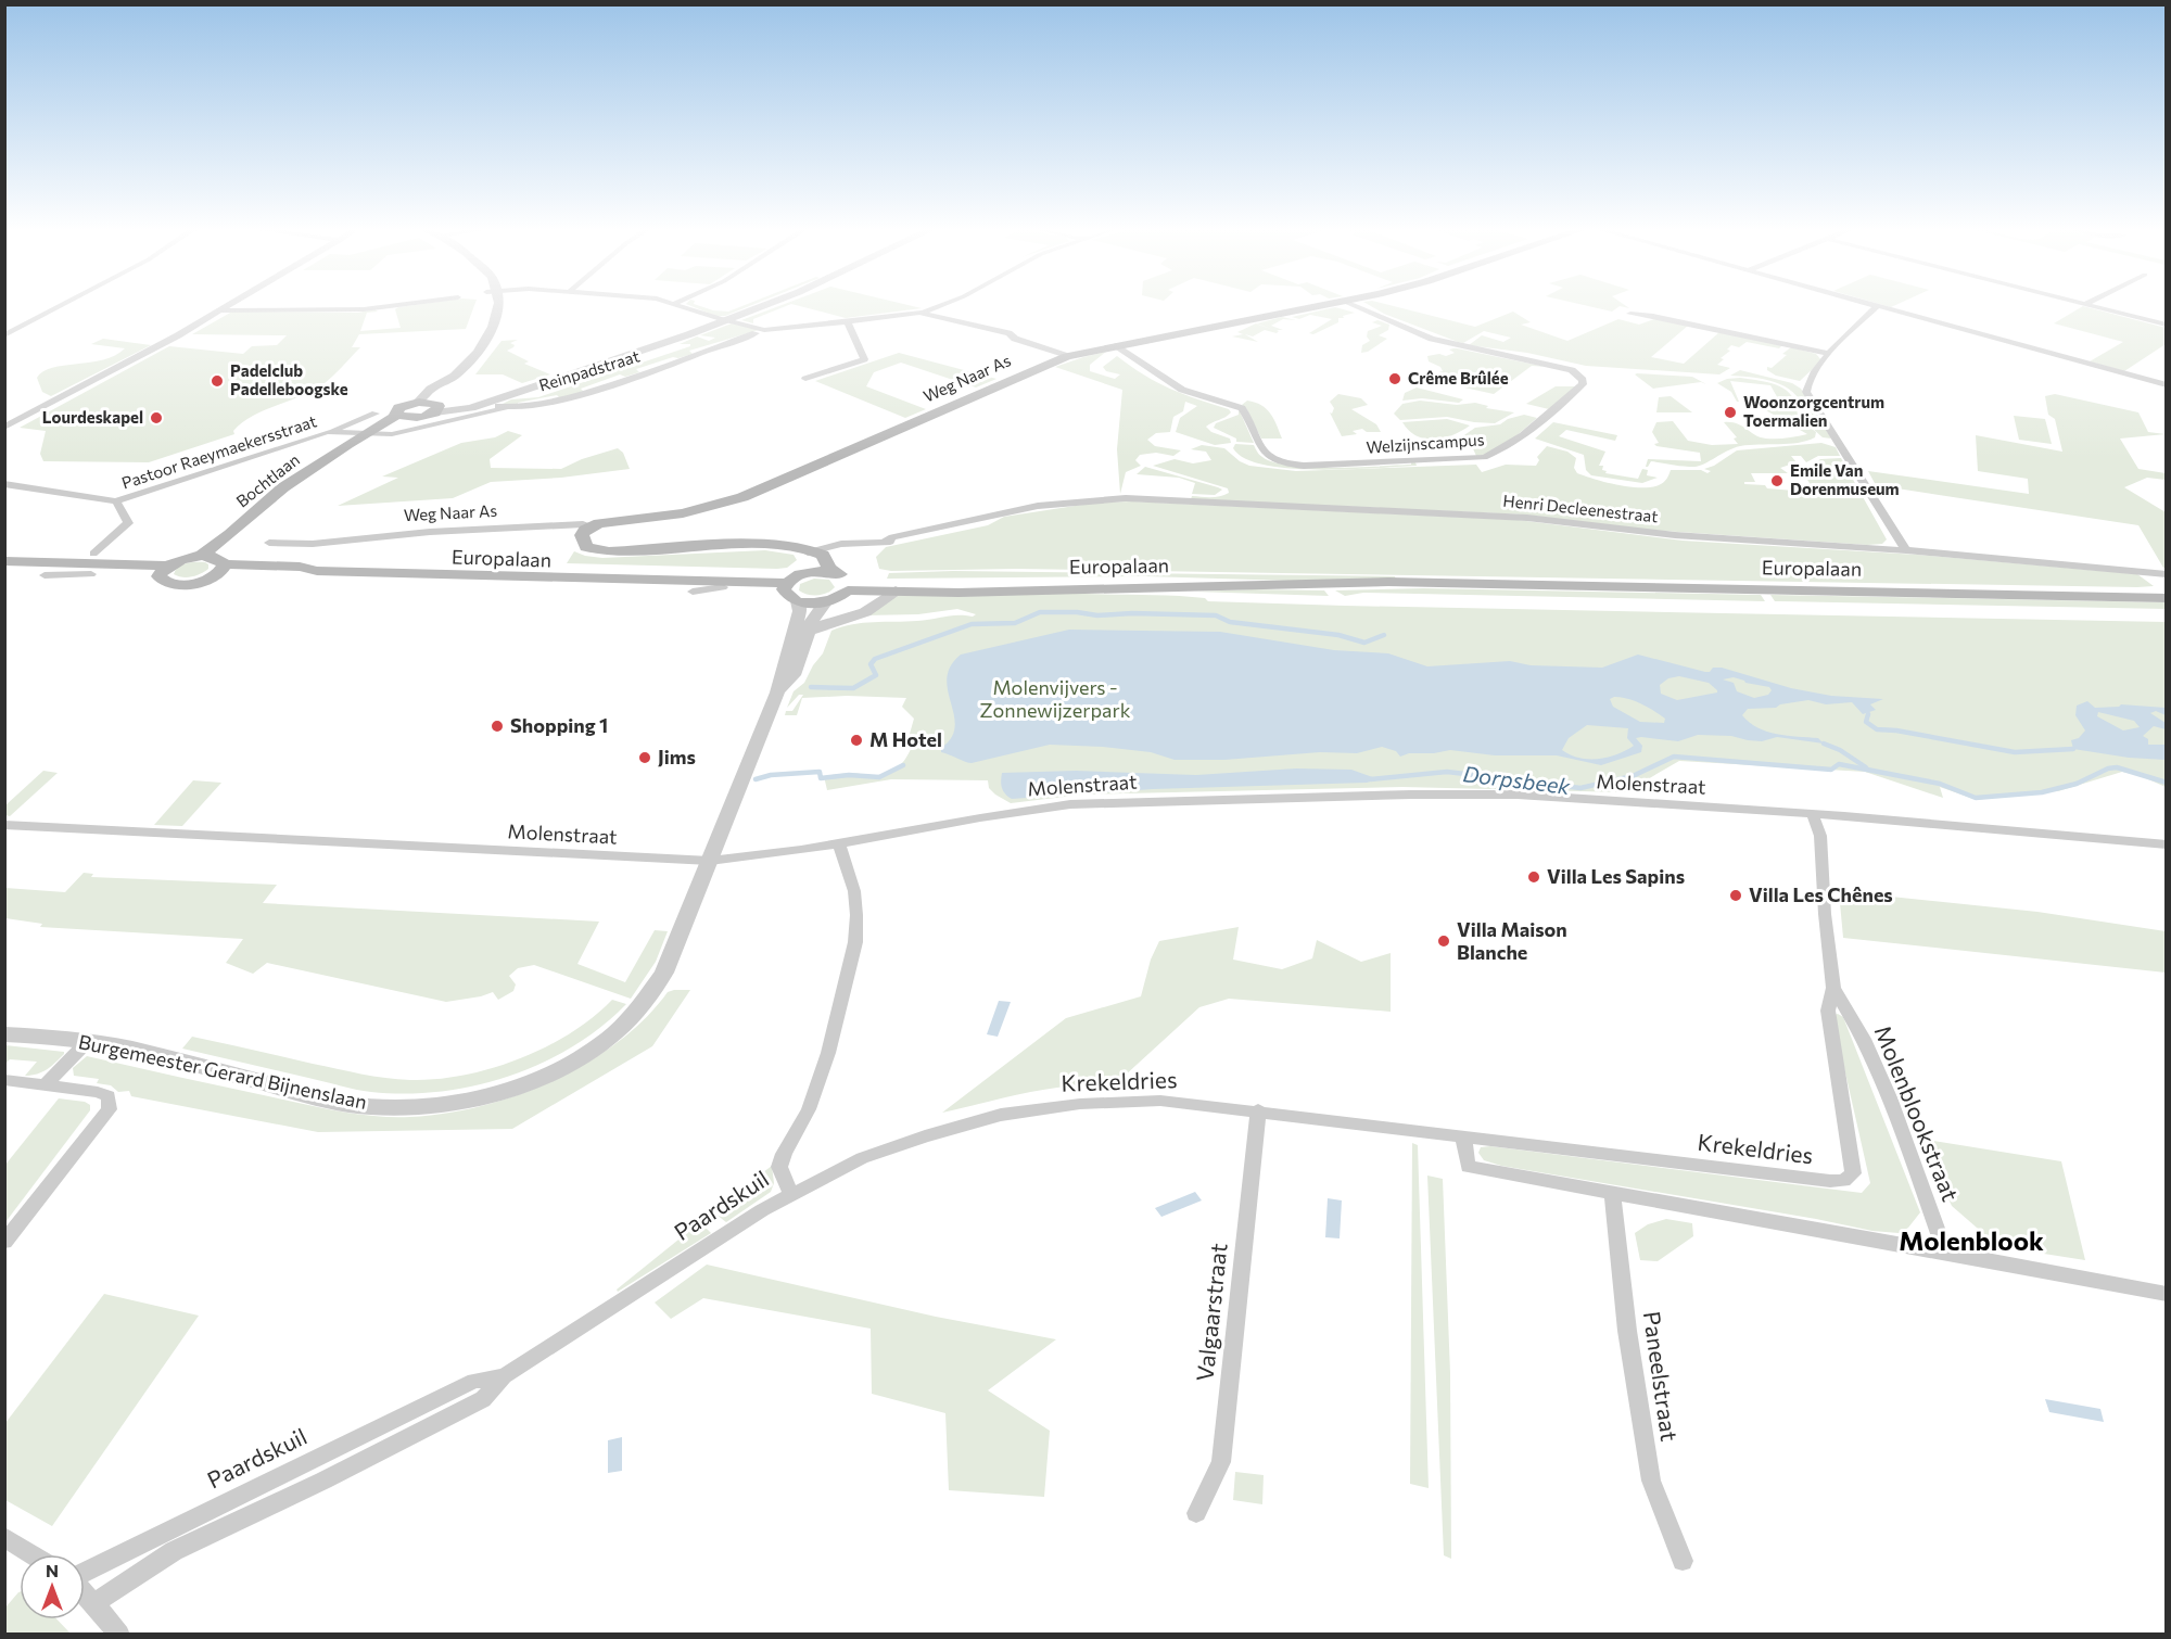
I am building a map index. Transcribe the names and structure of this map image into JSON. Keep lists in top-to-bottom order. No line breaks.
{"streets":{"main road":["Weg Naar As","Bochtlaan","Europalaan"],"street":["Reinpadstraat","Welzijnscampus","Pastoor Raeymaekersstraat","Henri Decleenestraat","Molenstraat","Burgemeester Gerard Bijnenslaan","Krekeldries","Molenblookstraat","Paardskuil","Valgaarstraat","Paneelstraat"]},"crossings":[["Reinpadstraat","Pastoor Raeymaekersstraat"],["Reinpadstraat","Bochtlaan"],["Weg Naar As","Welzijnscampus"],["Pastoor Raeymaekersstraat","Bochtlaan"],["Bochtlaan","Europalaan"],["Molenstraat","Burgemeester Gerard Bijnenslaan"],["Molenstraat","Molenblookstraat"],["Molenstraat","Paardskuil"],["Krekeldries","Molenblookstraat"],["Krekeldries","Paardskuil"],["Krekeldries","Valgaarstraat"]],"districts":["Molenblook"],"water":["Dorpsbeek"],"parks":["Molenvijvers - Zonnewijzerpark"],"places":["Crême Brûlée","Padelclub Padelleboogske","Woonzorgcentrum Toermalien","Lourdeskapel","Emile Van Dorenmuseum","Shopping 1","M Hotel","Jims","Villa Les Sapins","Villa Les Chênes","Villa Maison Blanche"],"north":"top"}
